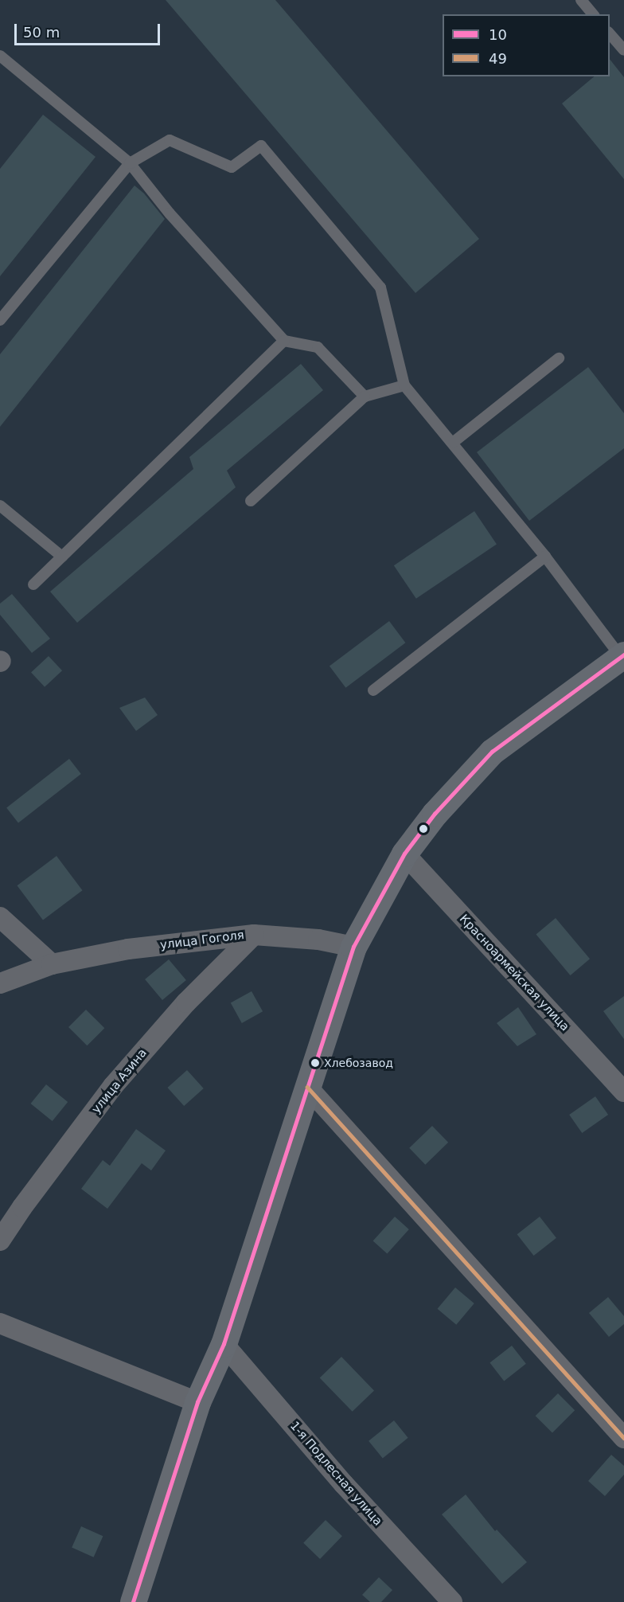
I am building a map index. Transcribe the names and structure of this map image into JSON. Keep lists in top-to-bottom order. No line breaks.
{"streets":{"street":["улица Гоголя","Красноармейская улица","улица Азина","1-я Подлесная улица"]},"crossings":[["улица Гоголя","улица Азина"]],"places":["Хлебозавод"],"lines":["transit line 10","transit line 49"],"legend":["10","49"],"scale_bar":"50 m"}
